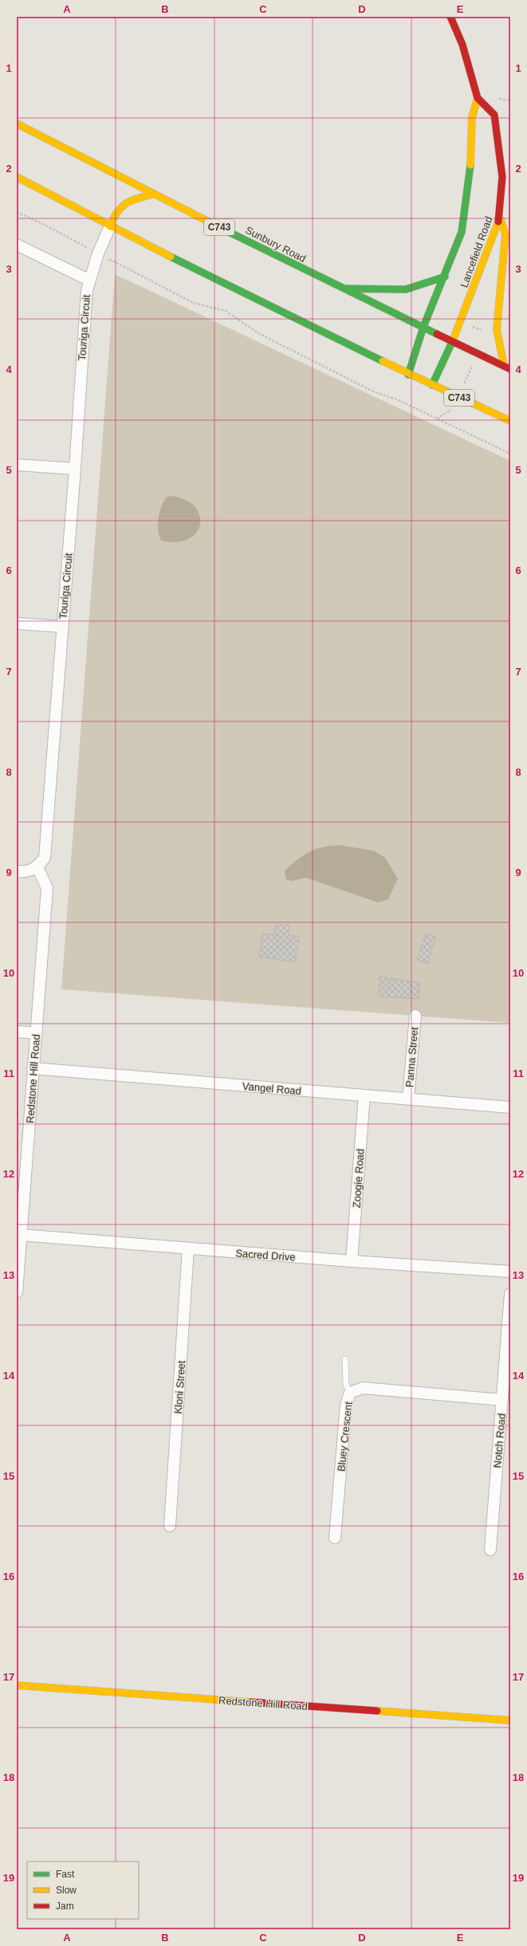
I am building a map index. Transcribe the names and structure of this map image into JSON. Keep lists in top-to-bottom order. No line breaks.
{"streets":{"main road":["C743","Sunbury Road","Lancefield Road","Redstone Hill Road"],"street":["Touriga Circuit","Panna Street","Vangel Road","Zoogie Road","Sacred Drive","Kloni Street","Bluey Crescent","Notch Road"]},"crossings":[["C743","Lancefield Road"],["C743","Touriga Circuit"],["Sunbury Road","Lancefield Road"],["Touriga Circuit","Redstone Hill Road"],["Panna Street","Vangel Road"],["Redstone Hill Road","Vangel Road"],["Redstone Hill Road","Sacred Drive"],["Vangel Road","Zoogie Road"],["Zoogie Road","Sacred Drive"],["Sacred Drive","Kloni Street"],["Bluey Crescent","Notch Road"]],"legend":["Fast","Slow","Jam"],"grid":{"columns":["A","B","C","D","E"],"rows":["1","2","3","4","5","6","7","8","9","10","11","12","13","14","15","16","17","18","19"]}}
